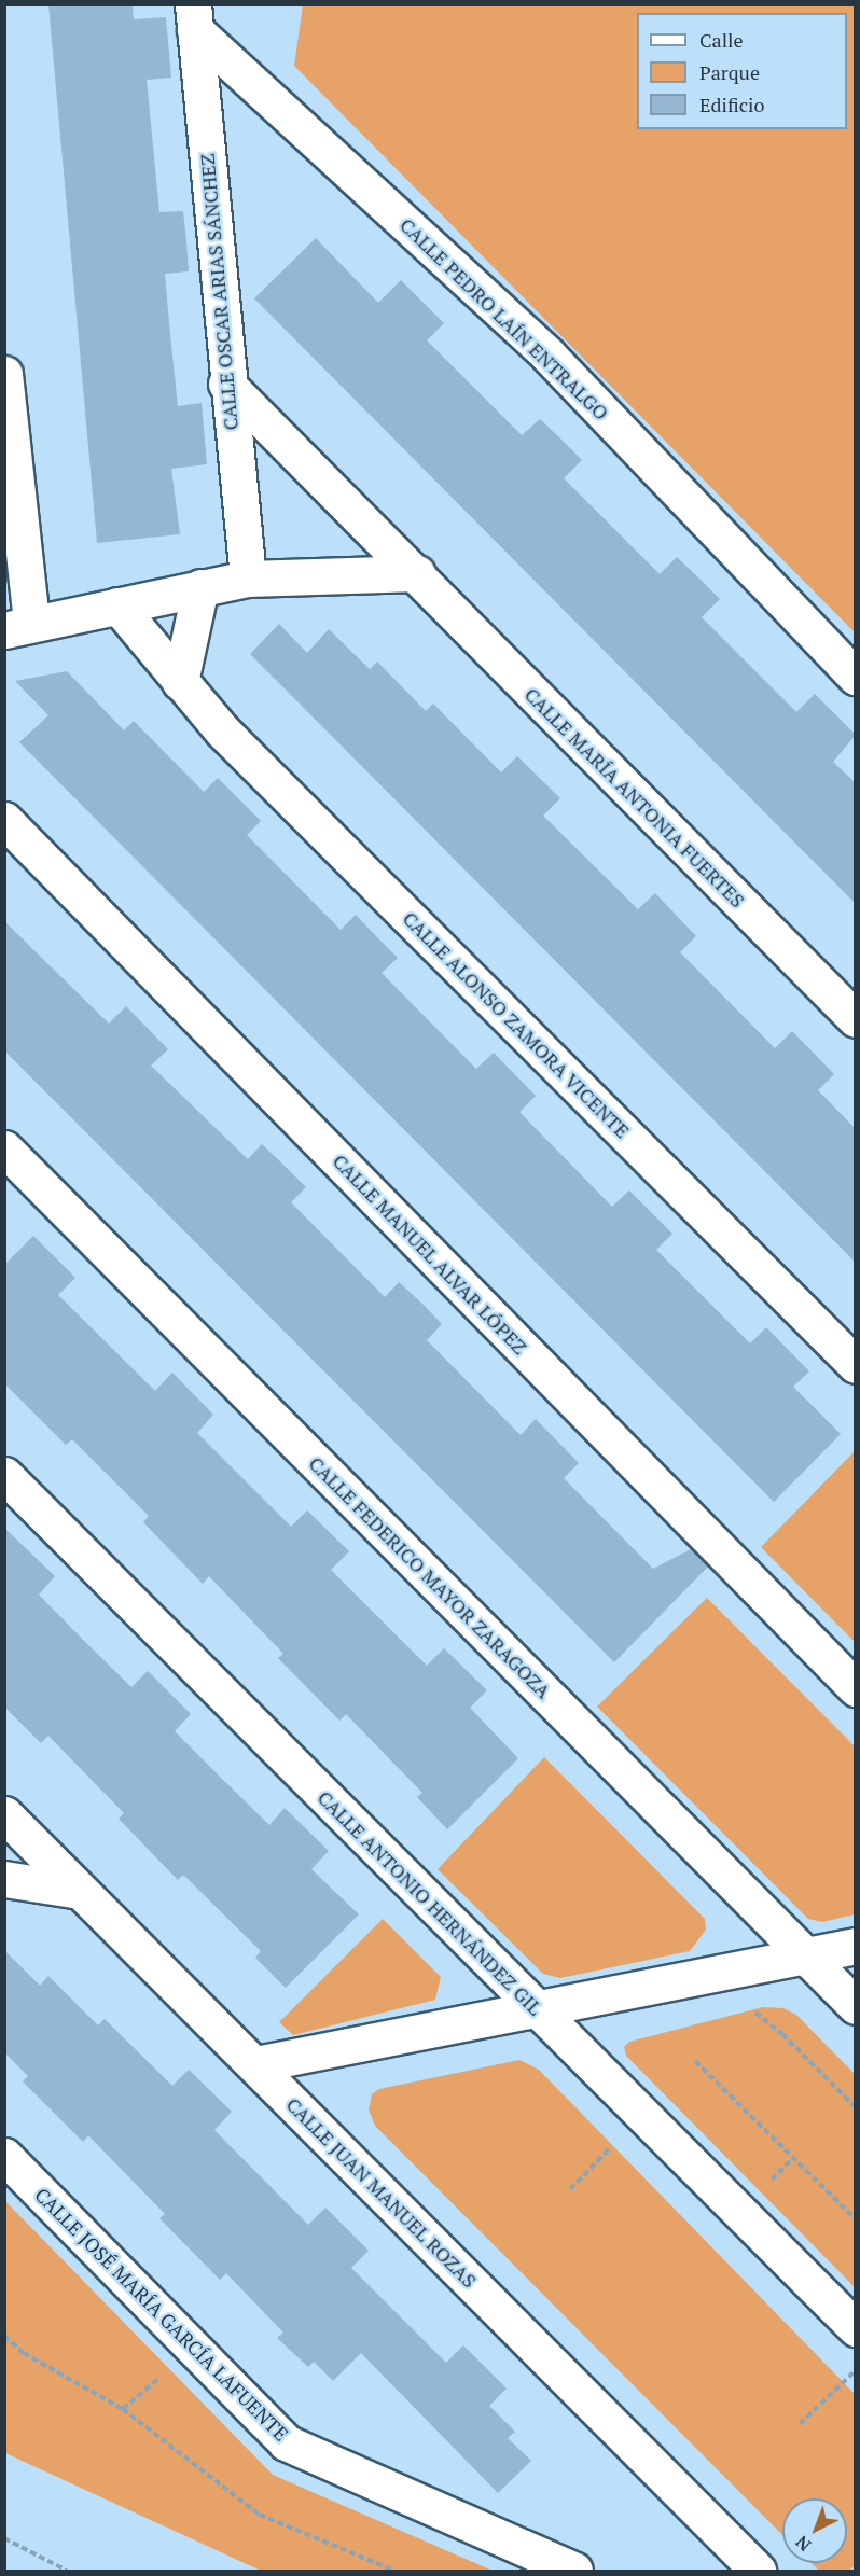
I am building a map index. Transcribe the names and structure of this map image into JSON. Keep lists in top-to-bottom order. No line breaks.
{"streets":{"street":["CALLE OSCAR ARIAS SÁNCHEZ","CALLE PEDRO LAÍN ENTRALGO","CALLE MARÍA ANTONIA FUERTES","CALLE ALONSO ZAMORA VICENTE","CALLE MANUEL ALVAR LÓPEZ","CALLE FEDERICO MAYOR ZARAGOZA","CALLE ANTONIO HERNÁNDEZ GIL","CALLE JUAN MANUEL ROZAS","CALLE JOSÉ MARÍA GARCÍA LAFUENTE"]},"crossings":[["CALLE OSCAR ARIAS SÁNCHEZ","CALLE PEDRO LAÍN ENTRALGO"],["CALLE OSCAR ARIAS SÁNCHEZ","CALLE MARÍA ANTONIA FUERTES"]],"legend":["Calle","Parque","Edificio"],"north":"bottom left"}
